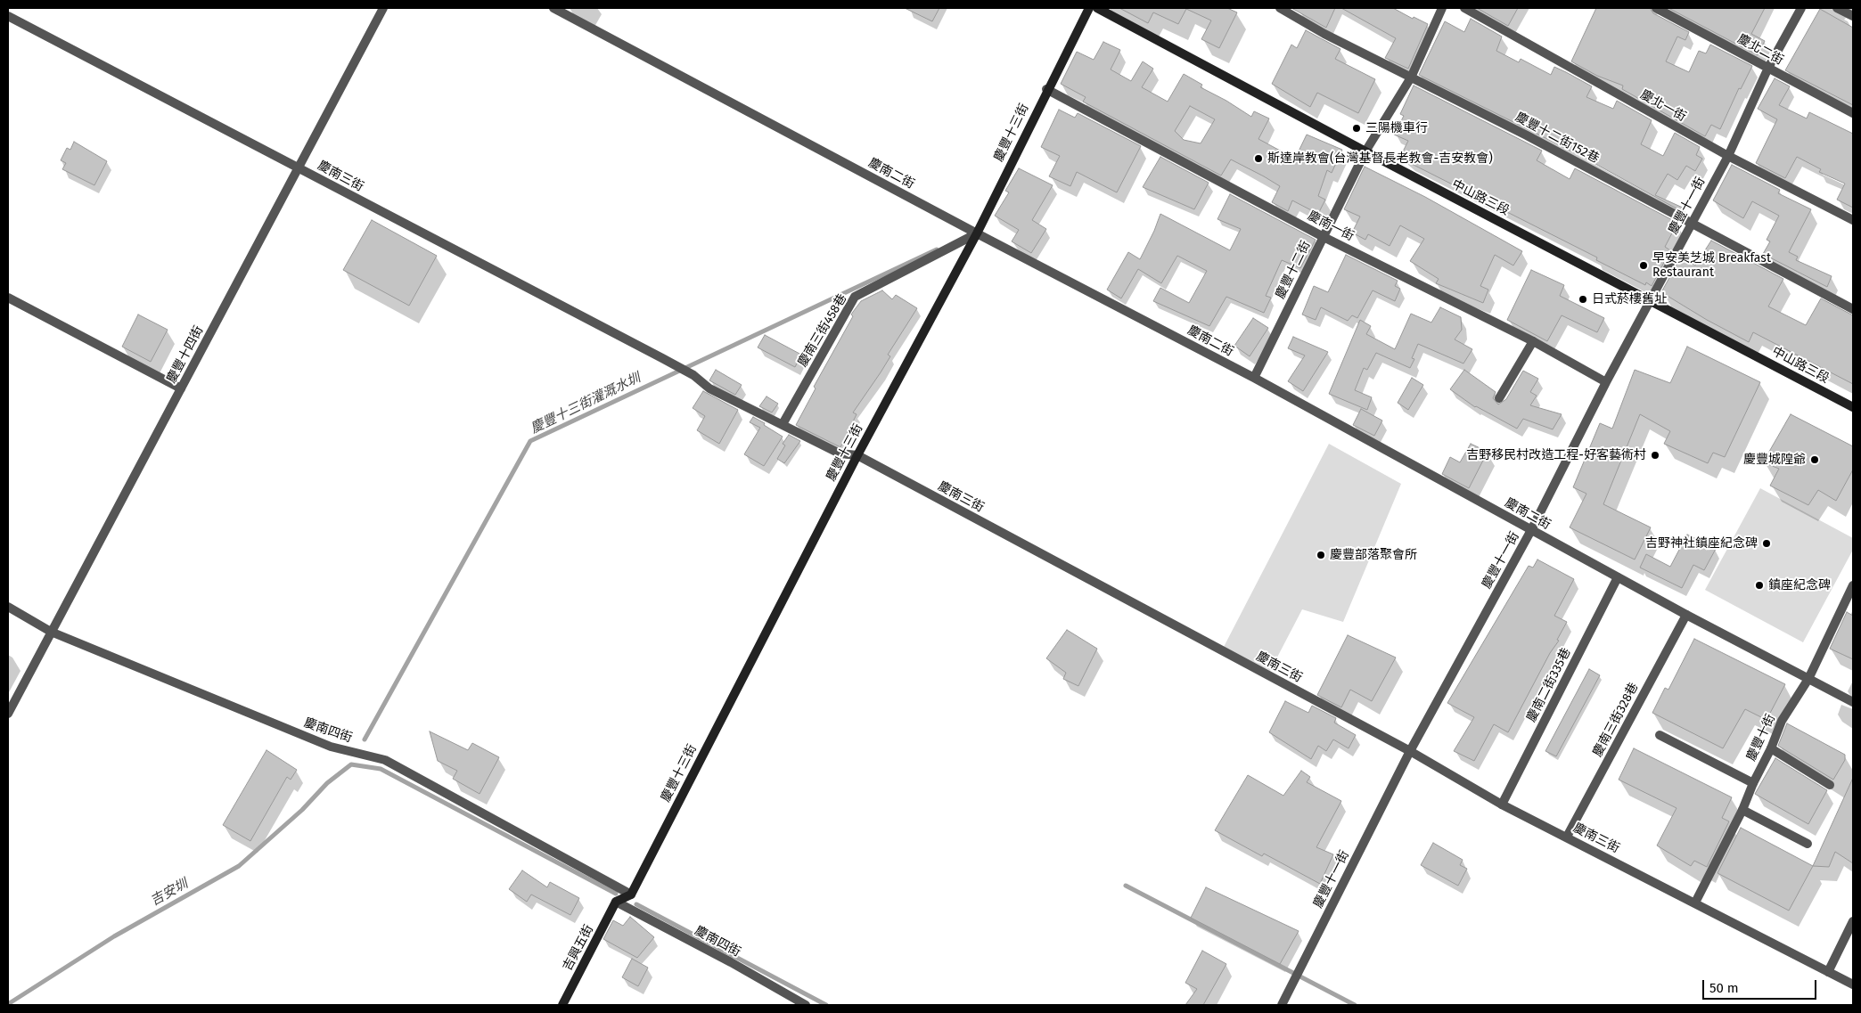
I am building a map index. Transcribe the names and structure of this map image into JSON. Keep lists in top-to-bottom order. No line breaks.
{"streets":{"street":["慶北二街","慶北一街","慶豐十三街","慶豐十二街152巷","慶南二街","慶南三街","中山路三段","慶豐十一街","慶南一街","慶豐十二街","慶南三街458巷","慶豐十四街","慶南二街335巷","慶南三街328巷","慶南四街","慶豐十街","吉興五街"]},"crossings":[["慶北二街","慶豐十一街"],["慶北一街","慶豐十一街"],["慶豐十三街","慶南二街"],["慶豐十三街","慶南三街"],["慶豐十三街","慶南一街"],["慶豐十三街","慶南三街458巷"],["慶豐十三街","慶南四街"],["慶豐十二街152巷","慶豐十一街"],["慶豐十二街152巷","慶豐十二街"],["慶南二街","慶豐十一街"],["慶南二街","慶豐十二街"],["慶南二街","慶南三街458巷"],["慶南二街","慶南二街335巷"],["慶南二街","慶南三街328巷"],["慶南二街","慶豐十街"],["慶南三街","慶豐十一街"],["慶南三街","慶南三街458巷"],["慶南三街","慶豐十四街"],["慶南三街","慶南二街335巷"],["慶南三街","慶南三街328巷"],["慶南三街","慶豐十街"],["中山路三段","慶豐十一街"],["中山路三段","慶豐十二街"],["慶豐十一街","慶南一街"],["慶南一街","慶豐十二街"],["慶豐十四街","慶南四街"],["慶南四街","吉興五街"]],"water":["慶豐十三街灌溉水圳","吉安圳"],"places":["三陽機車行","斯達岸教會(台灣基督長老教會-吉安教會)","早安美芝城 Breakfast Restaurant","日式菸樓舊址","吉野移民村改造工程-好客藝術村","慶豐城隍爺","吉野神社鎮座紀念碑","慶豐部落聚會所","鎮座紀念碑"],"scale_bar":"50 m"}
